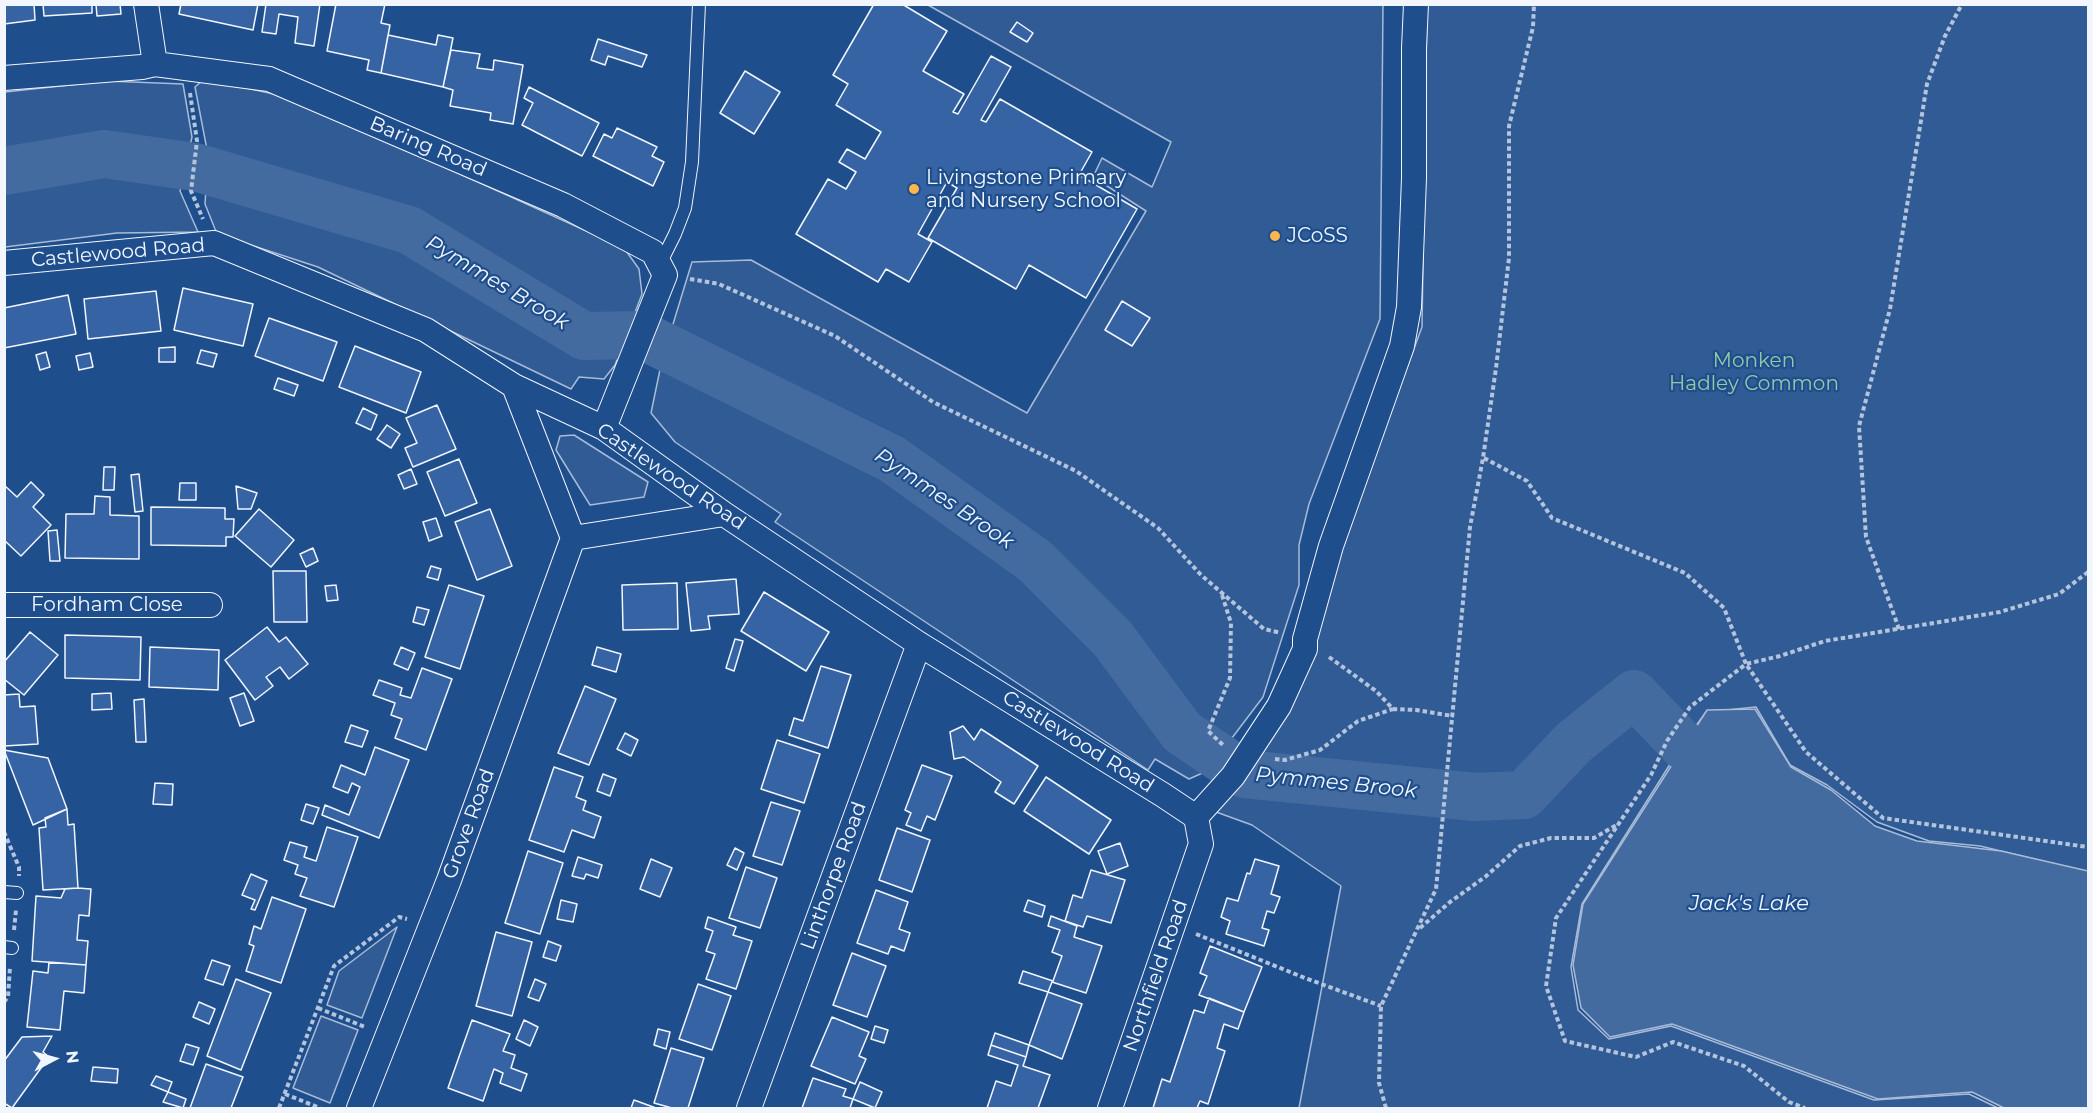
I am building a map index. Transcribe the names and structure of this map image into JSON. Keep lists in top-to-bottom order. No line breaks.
{"streets":{"street":["Baring Road","Castlewood Road","Fordham Close","Grove Road","Linthorpe Road","Northfield Road"]},"crossings":[["Castlewood Road","Linthorpe Road"],["Castlewood Road","Northfield Road"]],"water":["Pymmes Brook","Jack's Lake"],"parks":["Monken Hadley Common"],"places":["Livingstone Primary and Nursery School","JCoSS"],"north":"right"}
